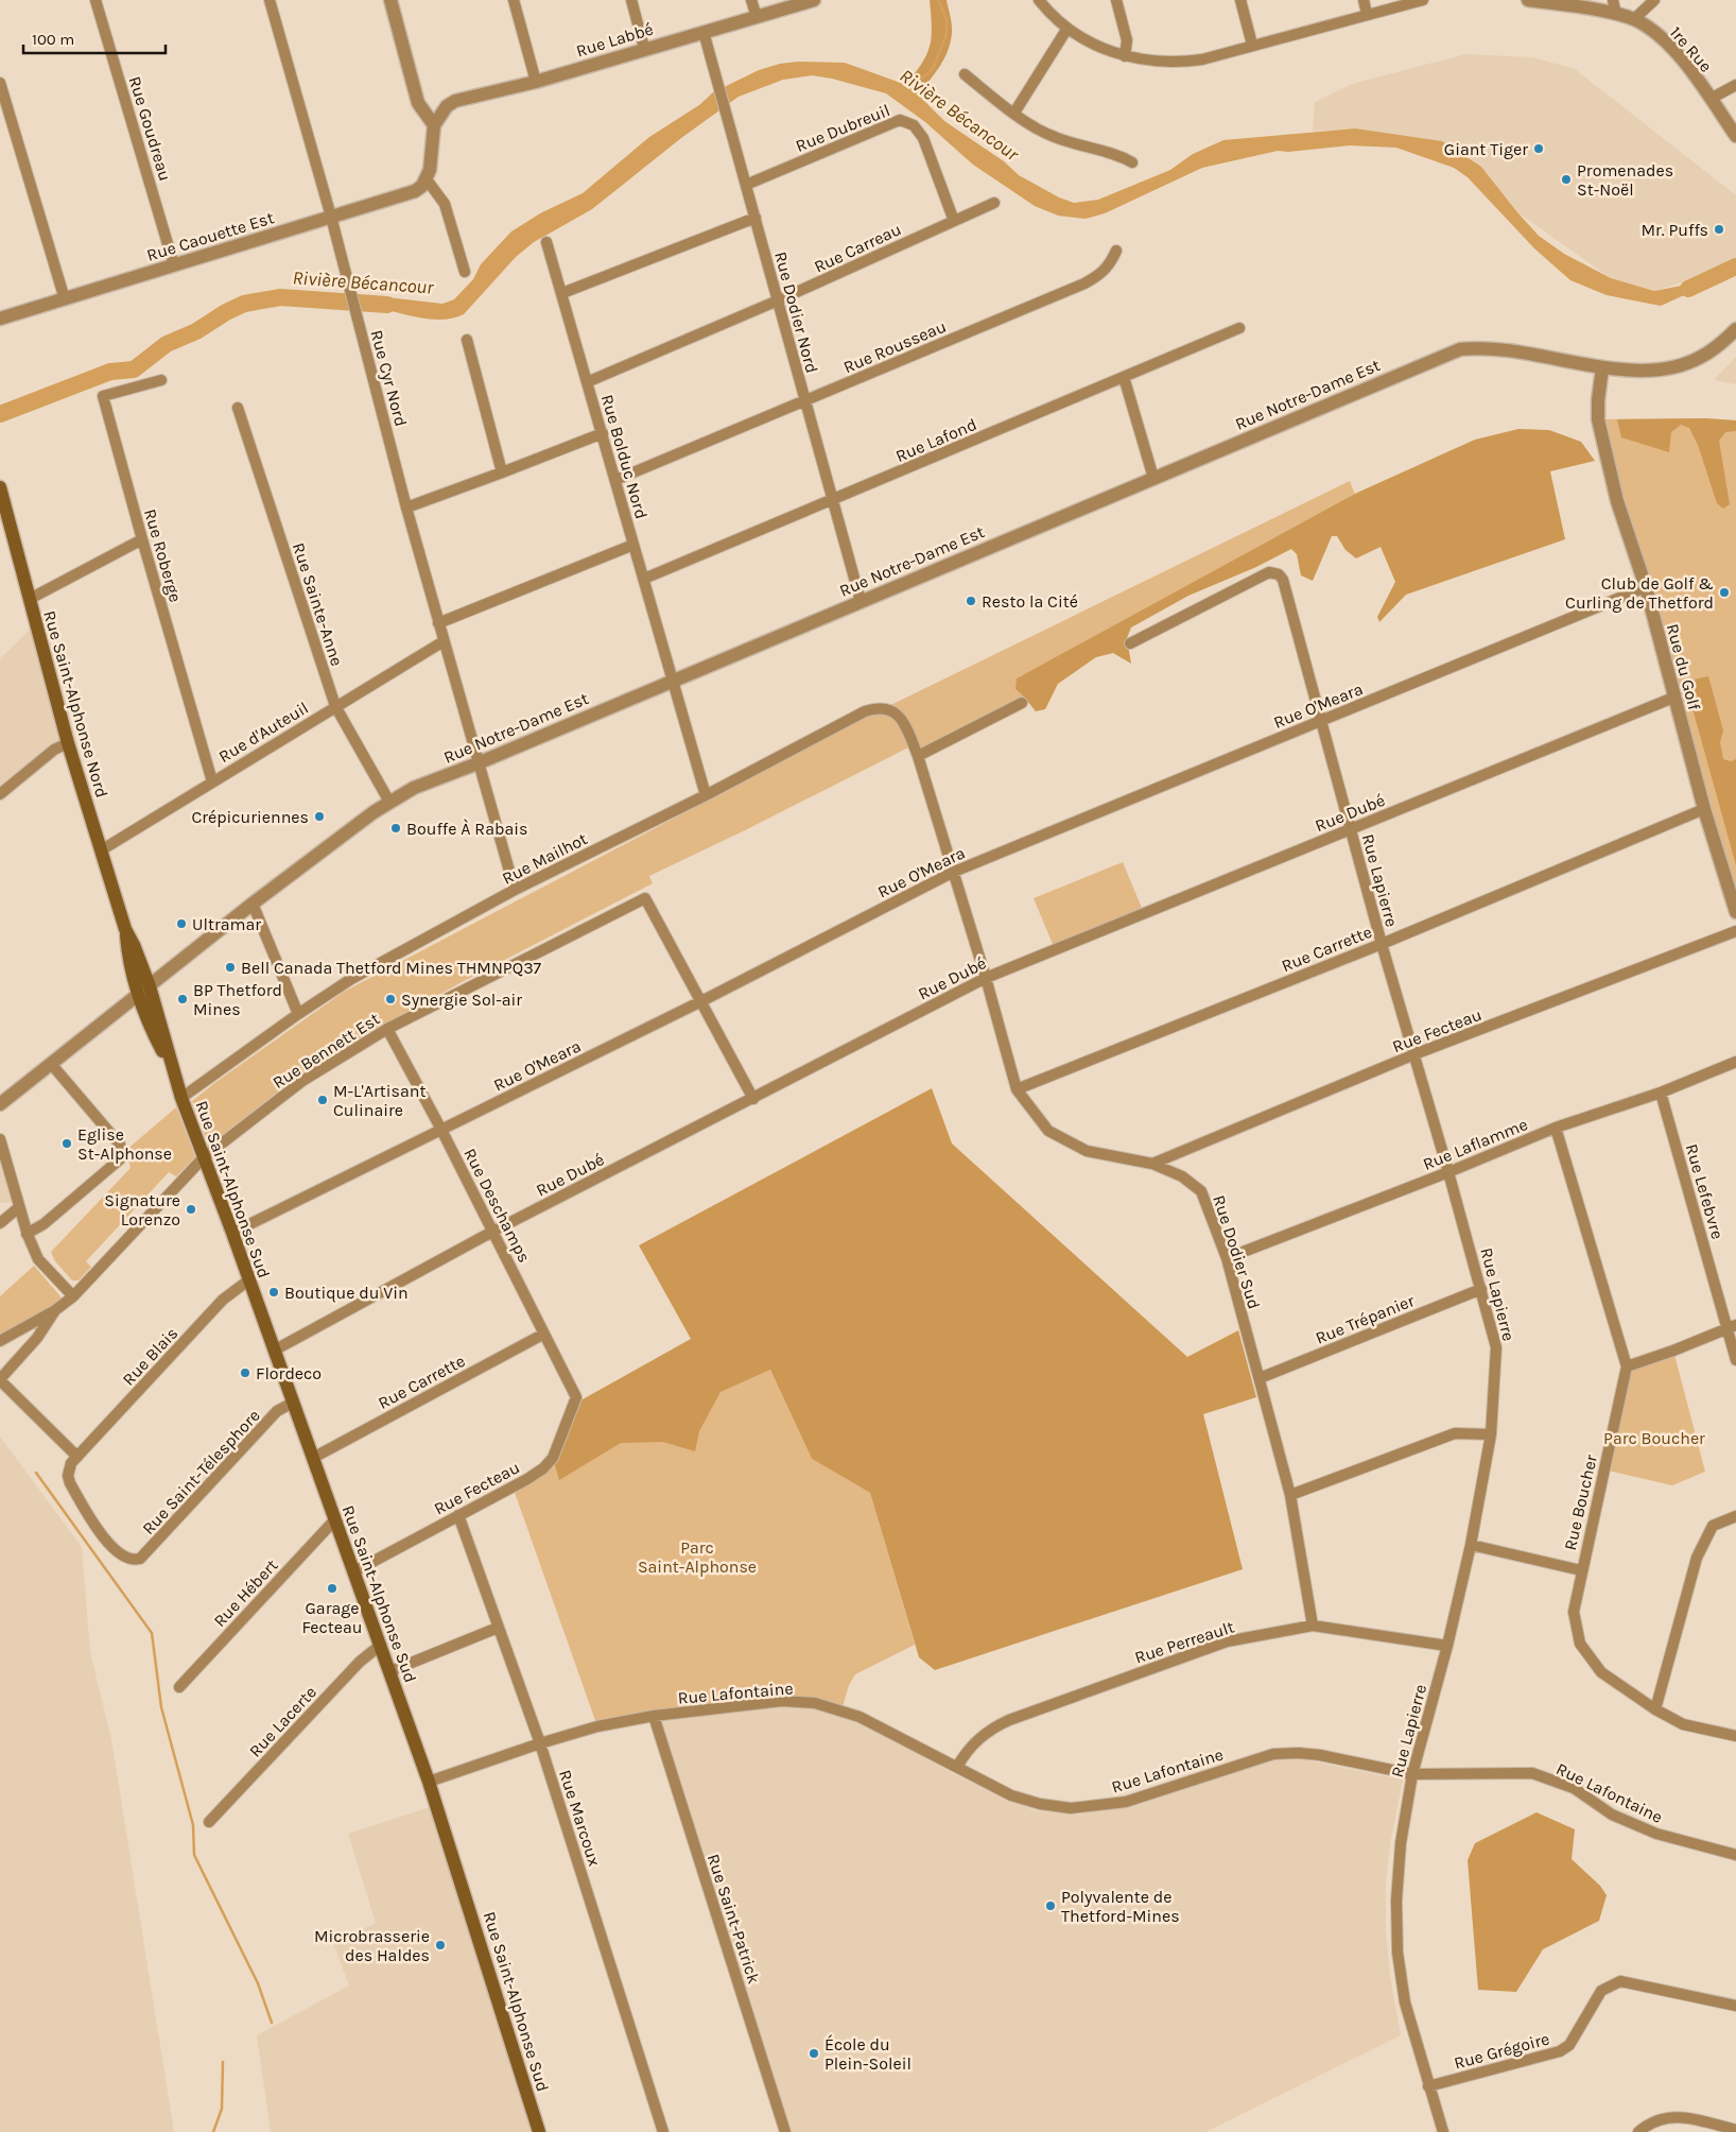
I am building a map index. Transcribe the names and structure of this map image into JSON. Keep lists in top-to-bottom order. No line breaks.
{"streets":{"main road":["Rue Saint-Alphonse Nord","Rue Saint-Alphonse Sud"],"street":["Rue Labbé","1re Rue","Rue Dubreuil","Rue Goudreau","Rue Caouette Est","Rue Carreau","Rue Dodier Nord","Rue Rousseau","Rue Cyr Nord","Rue Notre-Dame Est","Rue Lafond","Rue Bolduc Nord","Rue Roberge","Rue Sainte-Anne","Rue du Golf","Rue O'Meara","Rue d'Auteuil","Rue Dubé","Rue Mailhot","Rue Lapierre","Rue Carrette","Rue Fecteau","Rue Bennett Est","Rue Laflamme","Rue Lefebvre","Rue Deschamps","Rue Dodier Sud","Rue Trépanier","Rue Blais","Rue Saint-Télesphore","Rue Boucher","Rue Hébert","Rue Perreault","Rue Lafontaine","Rue Lacerte","Rue Marcoux","Rue Saint-Patrick","Rue Grégoire"]},"crossings":[["Rue Labbé","Rue Dodier Nord"],["Rue Dubreuil","Rue Carreau"],["Rue Dubreuil","Rue Dodier Nord"],["Rue Goudreau","Rue Caouette Est"],["Rue Caouette Est","Rue Cyr Nord"],["Rue Carreau","Rue Dodier Nord"],["Rue Carreau","Rue Bolduc Nord"],["Rue Dodier Nord","Rue Rousseau"],["Rue Dodier Nord","Rue Notre-Dame Est"],["Rue Dodier Nord","Rue Lafond"],["Rue Rousseau","Rue Bolduc Nord"],["Rue Cyr Nord","Rue Notre-Dame Est"],["Rue Cyr Nord","Rue d'Auteuil"],["Rue Cyr Nord","Rue Mailhot"],["Rue Notre-Dame Est","Rue Bolduc Nord"],["Rue Notre-Dame Est","Rue Sainte-Anne"],["Rue Notre-Dame Est","Rue du Golf"],["Rue Notre-Dame Est","Rue Saint-Alphonse Nord"],["Rue Notre-Dame Est","Rue Saint-Alphonse Sud"],["Rue Lafond","Rue Bolduc Nord"],["Rue Bolduc Nord","Rue Mailhot"],["Rue Roberge","Rue d'Auteuil"],["Rue Sainte-Anne","Rue d'Auteuil"],["Rue du Golf","Rue O'Meara"],["Rue du Golf","Rue Dubé"],["Rue du Golf","Rue Carrette"],["Rue Saint-Alphonse Nord","Rue d'Auteuil"],["Rue Saint-Alphonse Nord","Rue Saint-Alphonse Sud"],["Rue O'Meara","Rue Lapierre"],["Rue O'Meara","Rue Bennett Est"],["Rue O'Meara","Rue Saint-Alphonse Sud"],["Rue O'Meara","Rue Deschamps"],["Rue O'Meara","Rue Dodier Sud"],["Rue Dubé","Rue Lapierre"],["Rue Dubé","Rue Saint-Alphonse Sud"],["Rue Dubé","Rue Deschamps"],["Rue Dubé","Rue Dodier Sud"],["Rue Mailhot","Rue Saint-Alphonse Sud"],["Rue Mailhot","Rue Dodier Sud"],["Rue Lapierre","Rue Carrette"],["Rue Lapierre","Rue Fecteau"],["Rue Lapierre","Rue Laflamme"],["Rue Lapierre","Rue Trépanier"],["Rue Lapierre","Rue Perreault"],["Rue Lapierre","Rue Lafontaine"],["Rue Lapierre","Rue Grégoire"],["Rue Carrette","Rue Saint-Alphonse Sud"],["Rue Carrette","Rue Deschamps"],["Rue Carrette","Rue Dodier Sud"],["Rue Fecteau","Rue Saint-Alphonse Sud"],["Rue Fecteau","Rue Deschamps"],["Rue Fecteau","Rue Dodier Sud"],["Rue Fecteau","Rue Marcoux"],["Rue Bennett Est","Rue Saint-Alphonse Sud"],["Rue Bennett Est","Rue Deschamps"],["Rue Laflamme","Rue Lefebvre"],["Rue Laflamme","Rue Dodier Sud"],["Rue Laflamme","Rue Boucher"],["Rue Saint-Alphonse Sud","Rue Blais"],["Rue Saint-Alphonse Sud","Rue Saint-Télesphore"],["Rue Saint-Alphonse Sud","Rue Hébert"],["Rue Saint-Alphonse Sud","Rue Lafontaine"],["Rue Saint-Alphonse Sud","Rue Lacerte"],["Rue Dodier Sud","Rue Trépanier"],["Rue Dodier Sud","Rue Perreault"],["Rue Blais","Rue Saint-Télesphore"],["Rue Perreault","Rue Lafontaine"],["Rue Lafontaine","Rue Marcoux"],["Rue Lafontaine","Rue Saint-Patrick"]],"water":["Rivière Bécancour"],"parks":["Parc Boucher","Parc Saint-Alphonse"],"places":["Giant Tiger","Promenades St-Noël","Mr. Puffs","Club de Golf & Curling de Thetford","Resto la Cité","Crépicuriennes","Bouffe À Rabais","Ultramar","Bell Canada Thetford Mines THMNPQ37","BP Thetford Mines","Synergie Sol-air","M-L'Artisant Culinaire","Eglise St-Alphonse","Signature Lorenzo","Boutique du Vin","Flordeco","Garage Fecteau","Polyvalente de Thetford-Mines","Microbrasserie des Haldes","École du Plein-Soleil"],"scale_bar":"100 m"}
